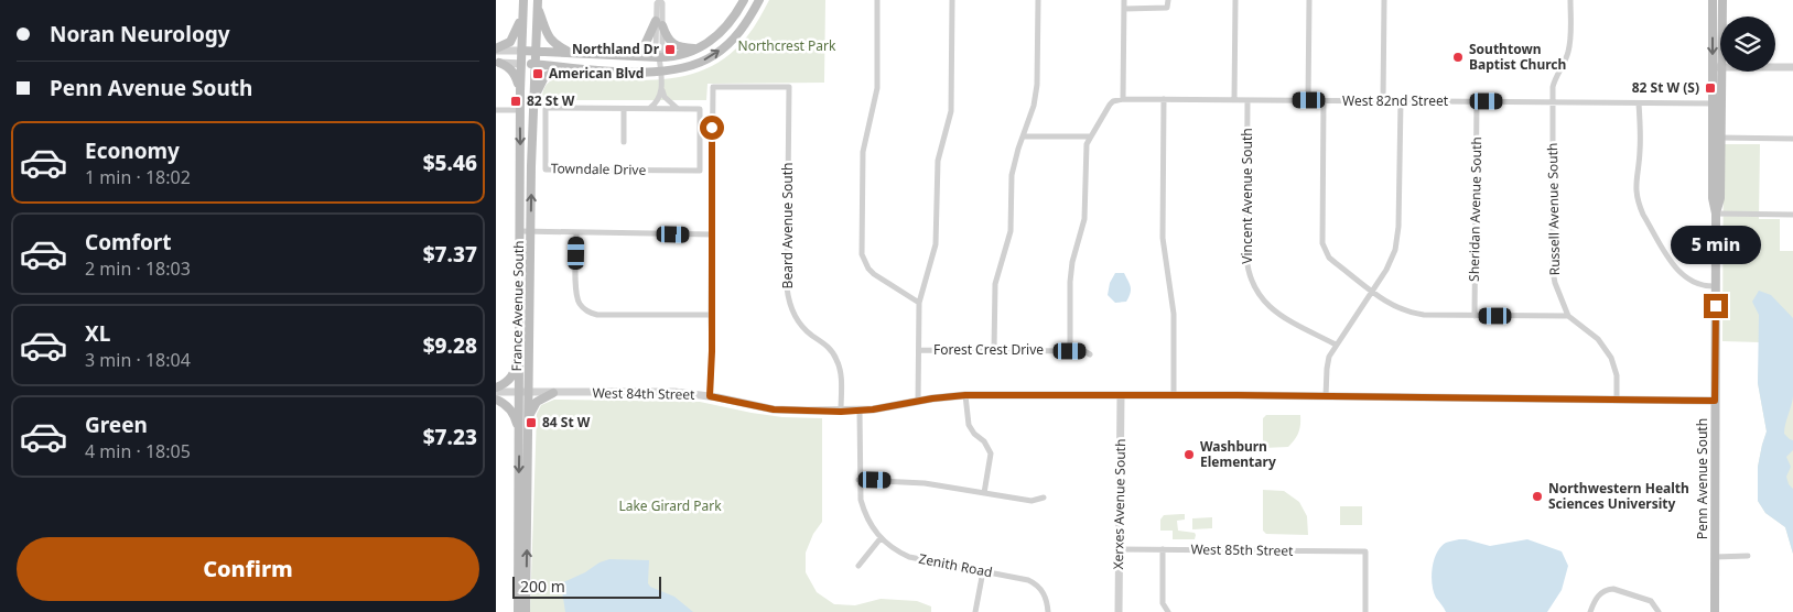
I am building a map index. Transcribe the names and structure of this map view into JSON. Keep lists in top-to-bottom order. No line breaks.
{"streets":{"main road":["France Avenue South","Penn Avenue South"],"street":["West 82nd Street","Towndale Drive","Vincent Avenue South","Sheridan Avenue South","Russell Avenue South","Beard Avenue South","Forest Crest Drive","West 84th Street","Xerxes Avenue South","West 85th Street","Zenith Road"]},"crossings":[["West 82nd Street","Vincent Avenue South"],["West 82nd Street","Sheridan Avenue South"],["West 82nd Street","Russell Avenue South"],["West 82nd Street","Penn Avenue South"],["Russell Avenue South","West 84th Street"],["Beard Avenue South","West 84th Street"],["France Avenue South","West 84th Street"],["West 84th Street","Penn Avenue South"],["West 84th Street","Xerxes Avenue South"],["West 84th Street","Zenith Road"],["Xerxes Avenue South","West 85th Street"]],"parks":["Northcrest Park","Lake Girard Park"],"places":{"transit":["Northland Dr","American Blvd","82 St W (S)","82 St W","84 St W"],"other":["Southtown Baptist Church","Washburn Elementary","Northwestern Health Sciences University"]},"scale_bar":"200 m","page":{"banner":["Noran Neurology","Penn Avenue South"],"list":[{"name":"Economy","note":"1 min · 18:02","value":"$5.46"},{"name":"Comfort","note":"2 min · 18:03","value":"$7.37"},{"name":"XL","note":"3 min · 18:04","value":"$9.28"},{"name":"Green","note":"4 min · 18:05","value":"$7.23"}],"bubble":"5 min","buttons":"Confirm","scale":"200 m"}}
